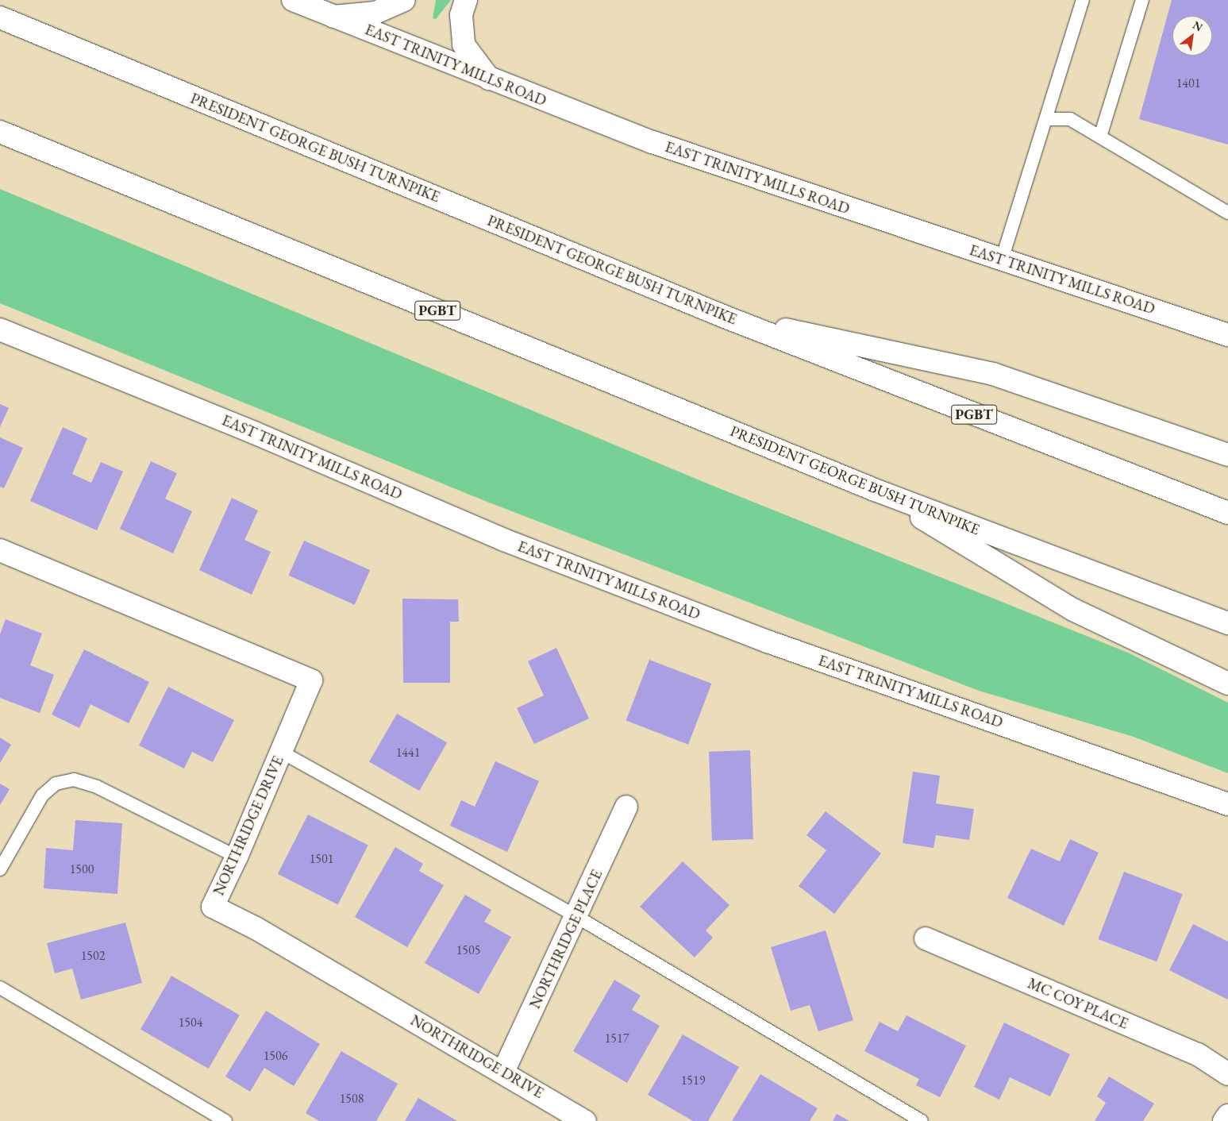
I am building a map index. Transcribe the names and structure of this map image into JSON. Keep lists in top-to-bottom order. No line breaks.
{"streets":{"main road":["EAST TRINITY MILLS ROAD","PRESIDENT GEORGE BUSH TURNPIKE","PGBT","NORTHRIDGE DRIVE","NORTHRIDGE PLACE","MC COY PLACE"]},"crossings":[["NORTHRIDGE DRIVE","NORTHRIDGE PLACE"]],"house_numbers":["1401","1441","1501","1500","1505","1502","1504","1517","1506","1519","1508"],"north":"top right"}
